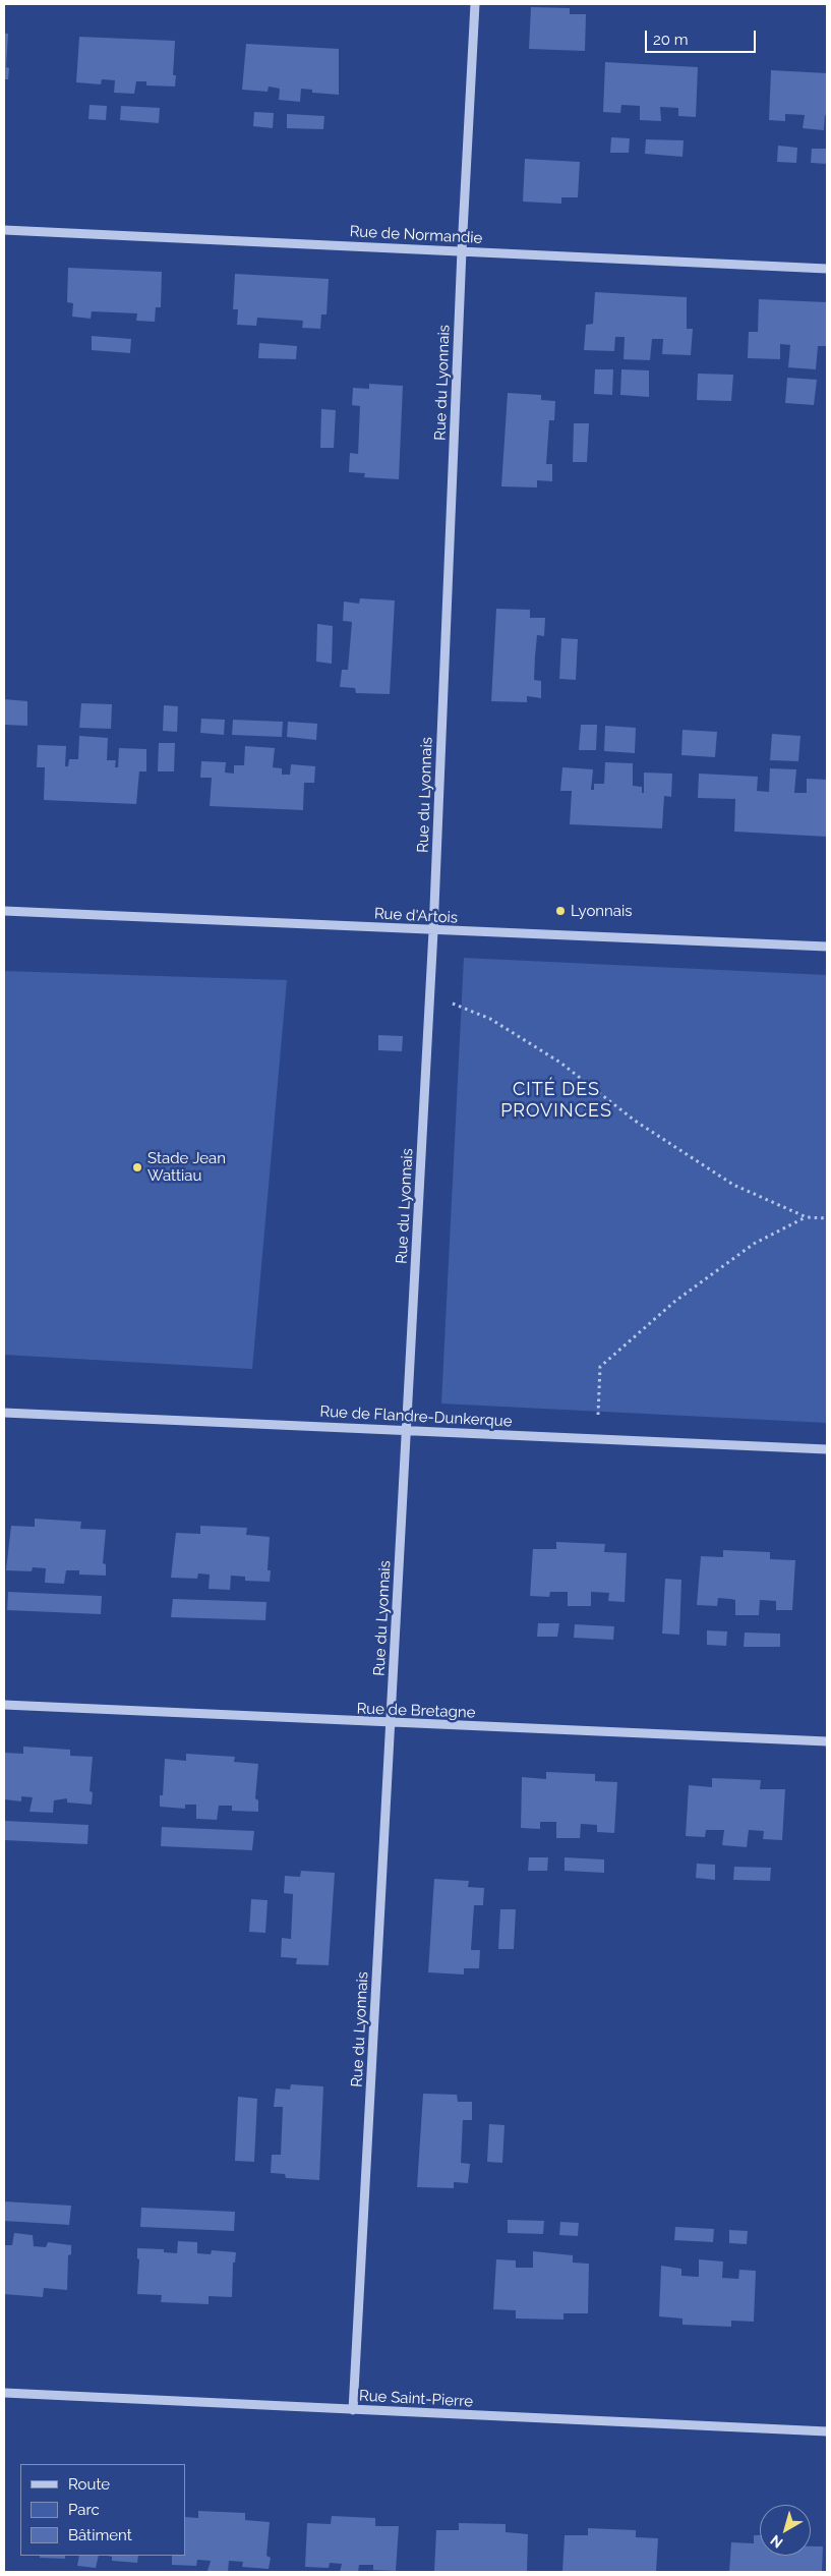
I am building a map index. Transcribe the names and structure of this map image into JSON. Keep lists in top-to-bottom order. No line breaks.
{"streets":{"street":["Rue de Normandie","Rue du Lyonnais","Rue d'Artois","Rue de Flandre-Dunkerque","Rue de Bretagne","Rue Saint-Pierre"]},"crossings":[["Rue de Normandie","Rue du Lyonnais"],["Rue du Lyonnais","Rue d'Artois"],["Rue du Lyonnais","Rue de Flandre-Dunkerque"],["Rue du Lyonnais","Rue de Bretagne"],["Rue du Lyonnais","Rue Saint-Pierre"]],"districts":["CITÉ DES PROVINCES"],"places":["Lyonnais","Stade Jean Wattiau"],"legend":["Route","Parc","Bâtiment"],"scale_bar":"20 m","north":"bottom left"}
